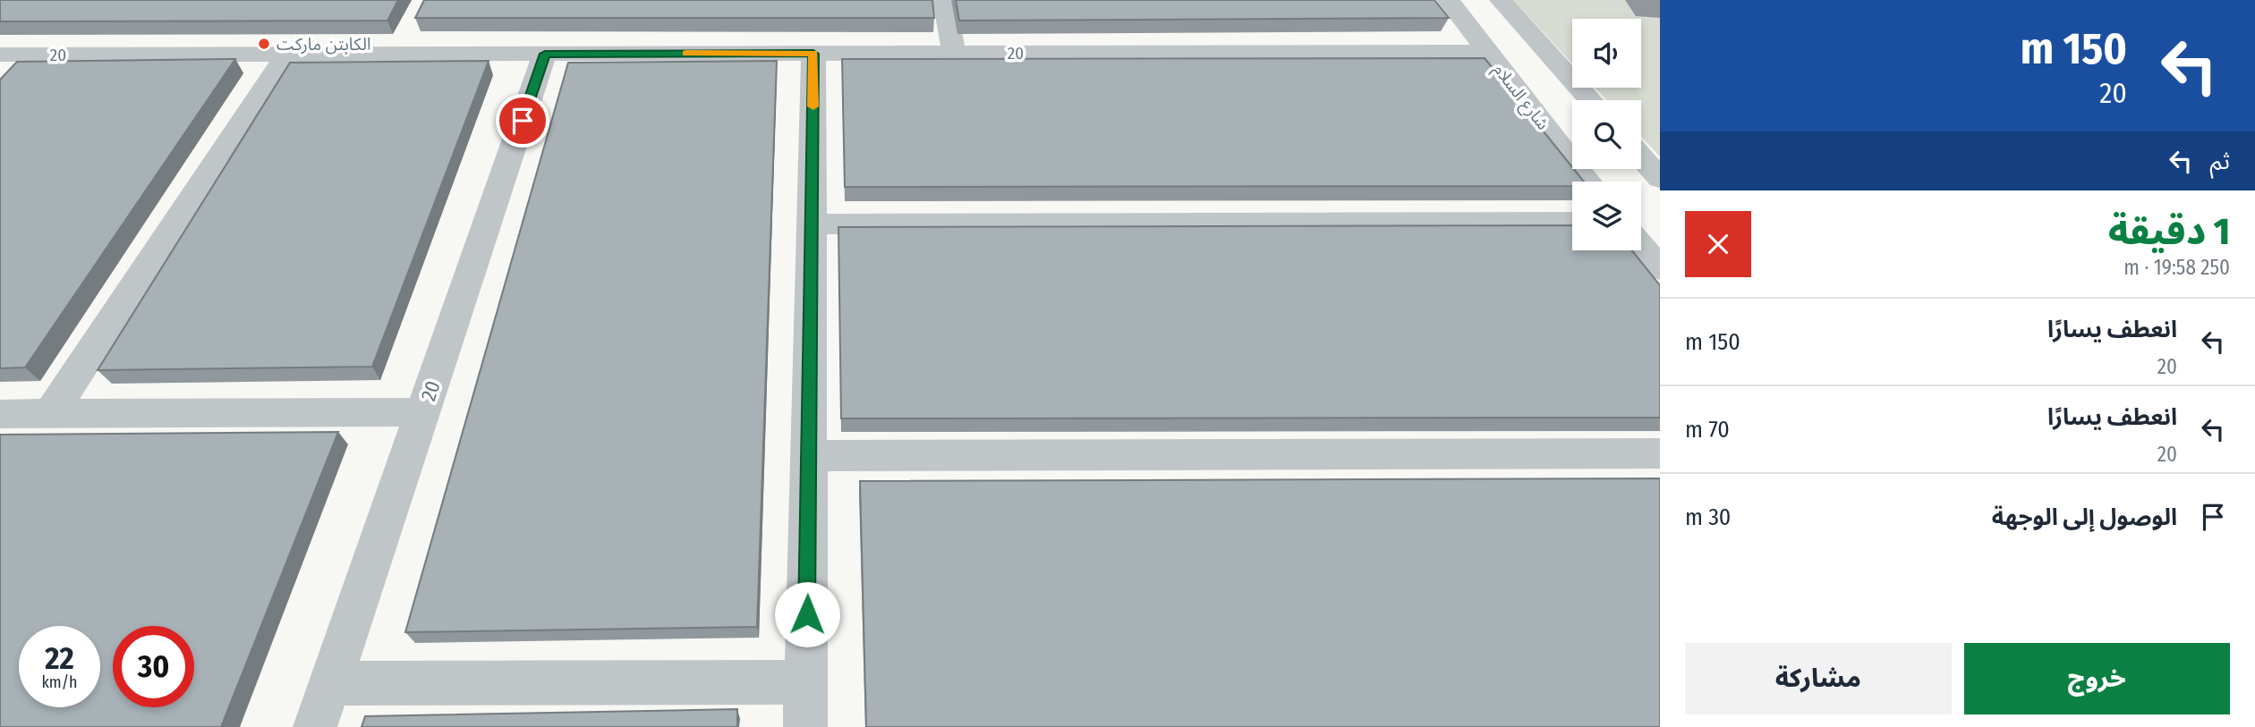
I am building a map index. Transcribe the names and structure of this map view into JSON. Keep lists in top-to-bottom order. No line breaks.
{"streets":{"street":["20","شارع السلام"]},"crossings":[["20","شارع السلام"]],"places":["الكابتن ماركت"],"page":{"turn":["150 m","20"],"then":"ثم","heading":["1 دقيقة","250 m · 19:58"],"list":[{"name":"انعطف يسارًا","note":"20","value":"150 m"},{"name":"انعطف يسارًا","note":"20","value":"70 m"},{"name":"الوصول إلى الوجهة","value":"30 m"}],"speed":"22 km/h","limit":"30","buttons":["خروج","مشاركة"]}}
